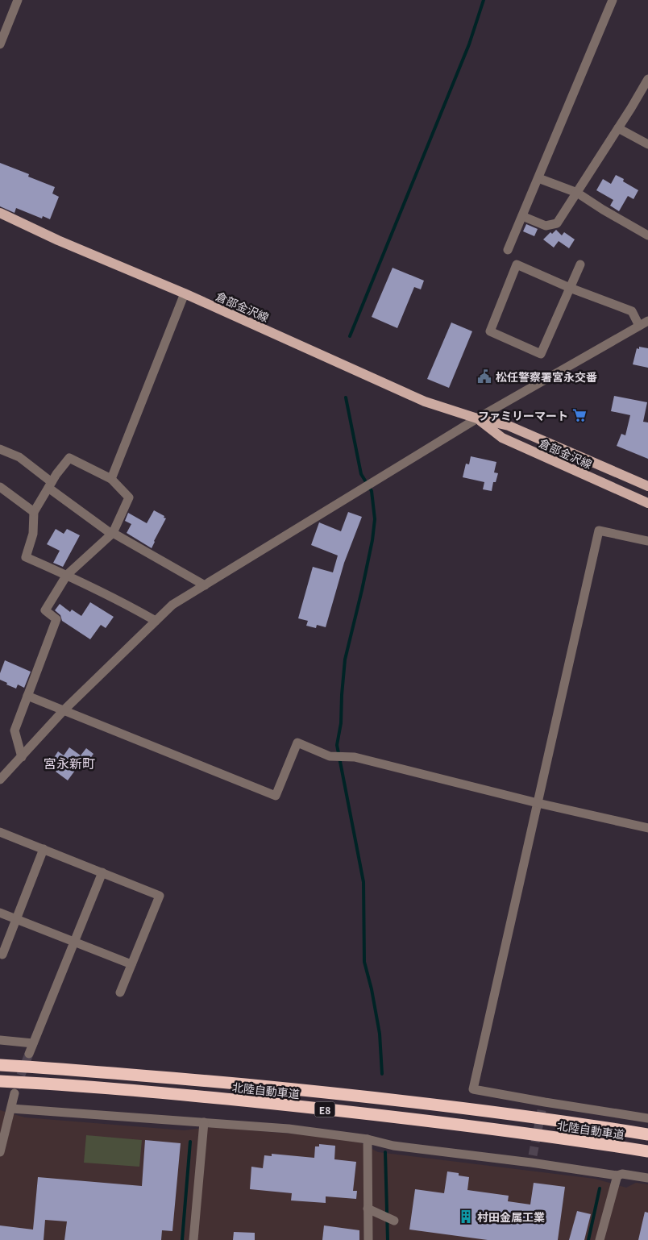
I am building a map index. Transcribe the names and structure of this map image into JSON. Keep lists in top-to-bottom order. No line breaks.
{"streets":{"highway":["北陸自動車道","E8"],"main road":["倉部金沢線"]},"districts":["宮永新町"],"places":{"public building":["松任警察署宮永交番"],"supermarket":["ファミリーマート"],"building":["村田金属工業"]}}
